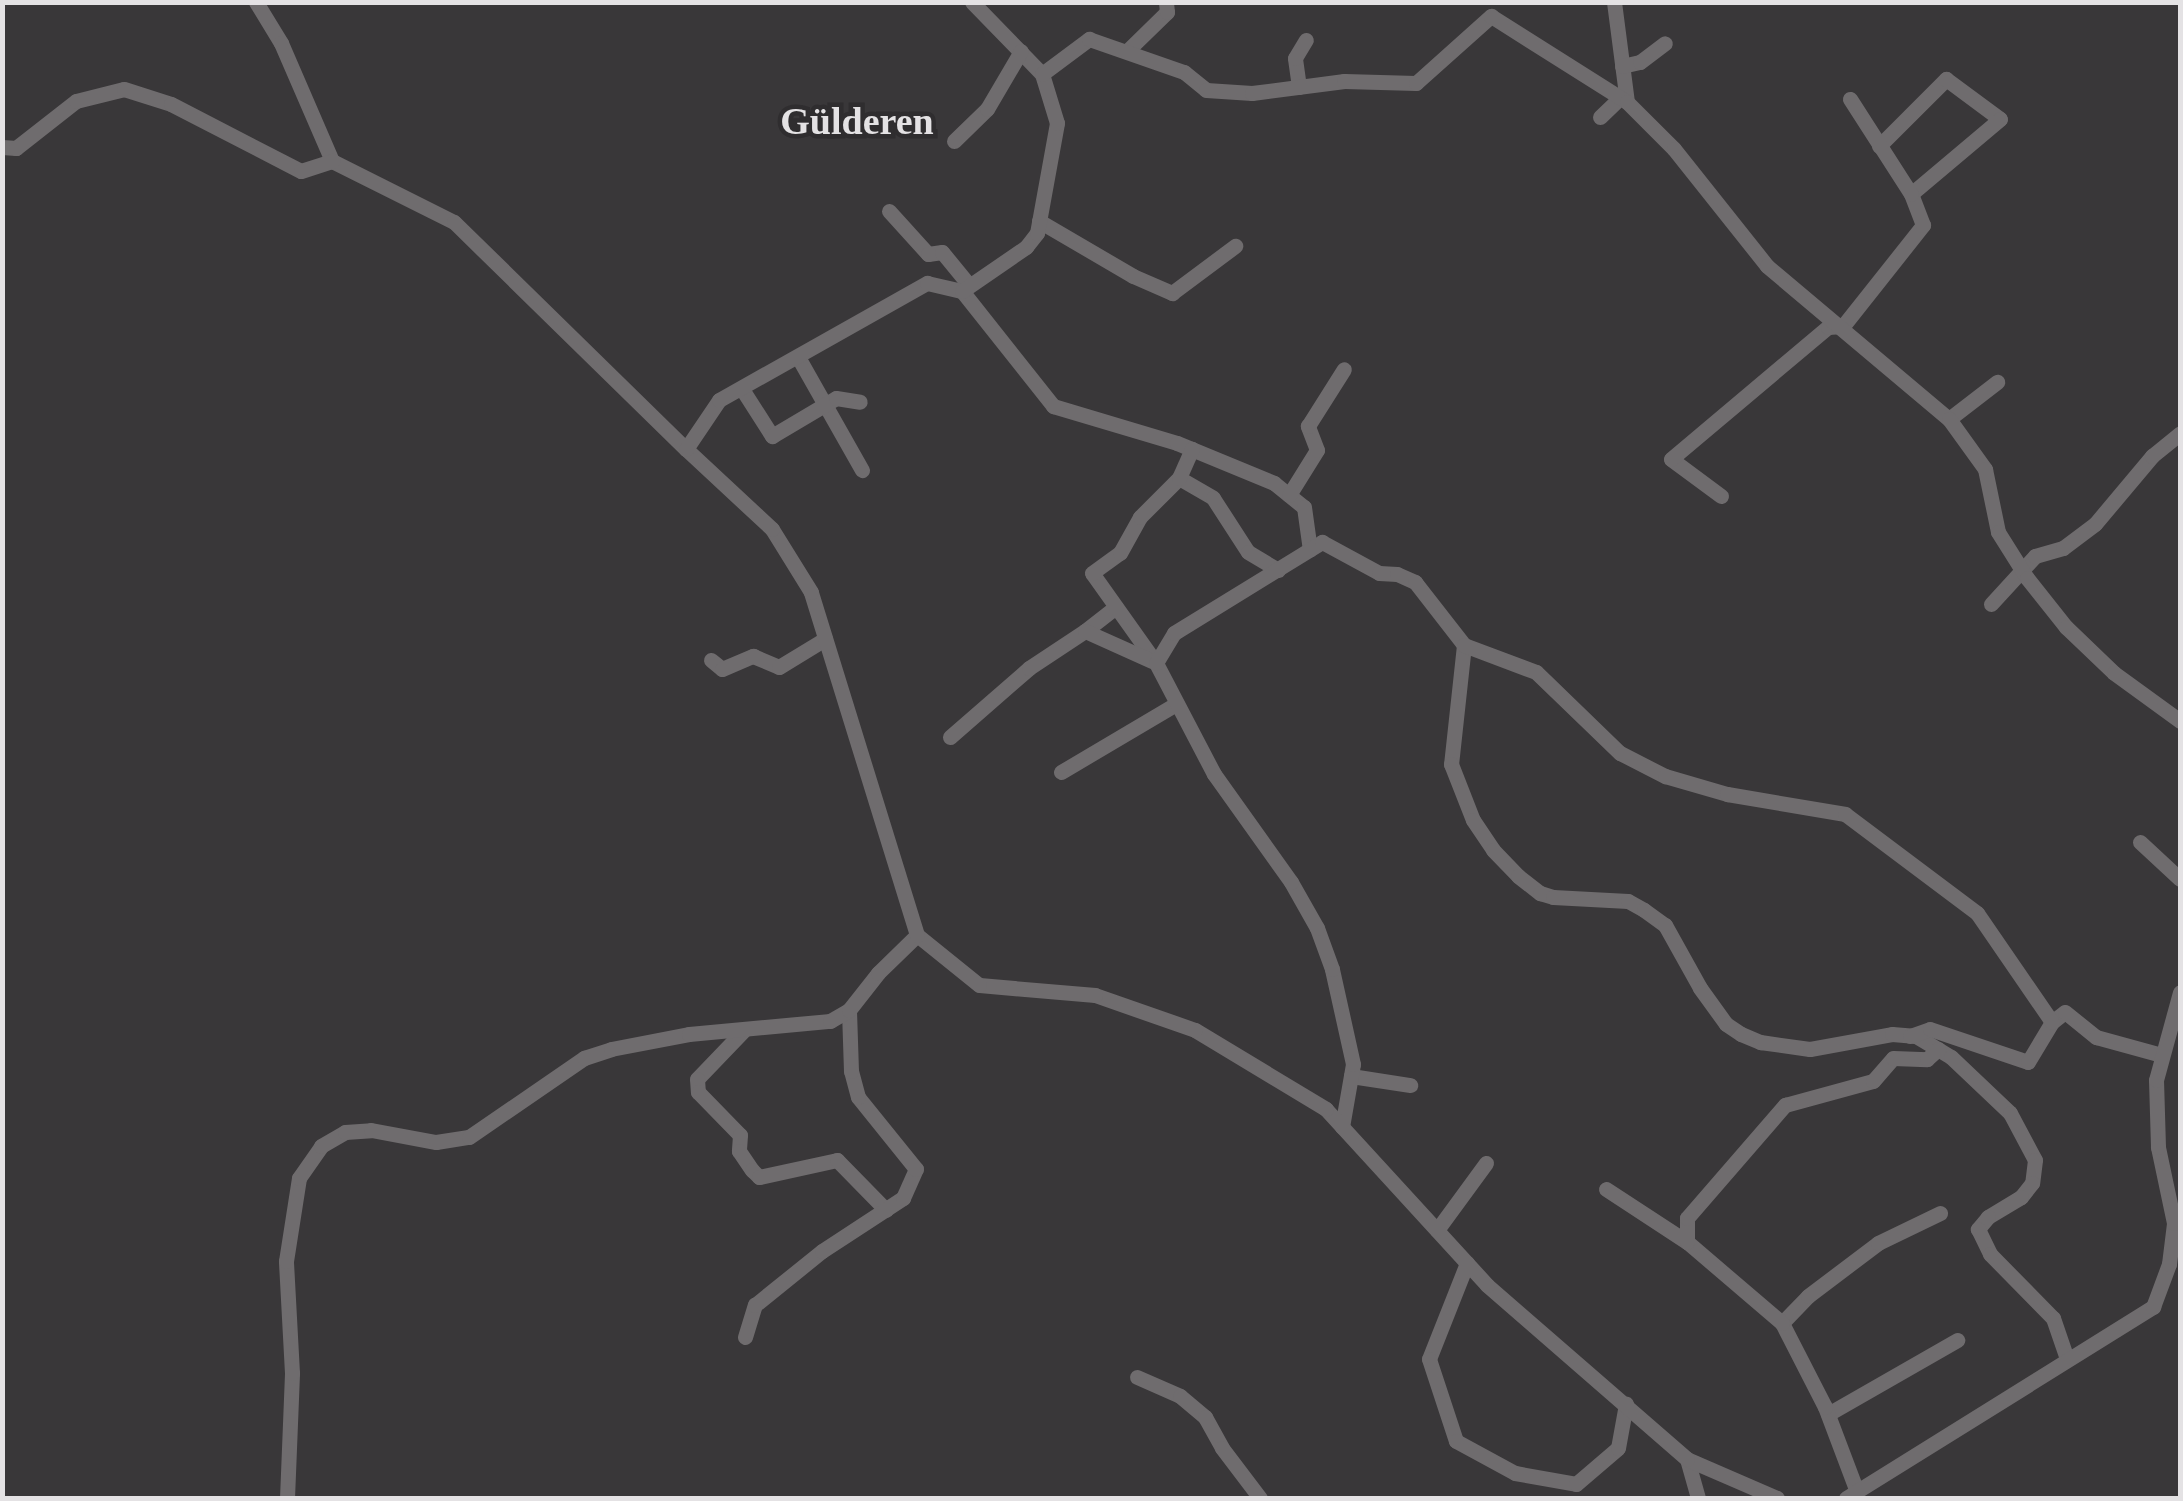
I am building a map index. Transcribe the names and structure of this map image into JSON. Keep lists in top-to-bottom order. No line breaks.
{"districts":["Gülderen"]}
